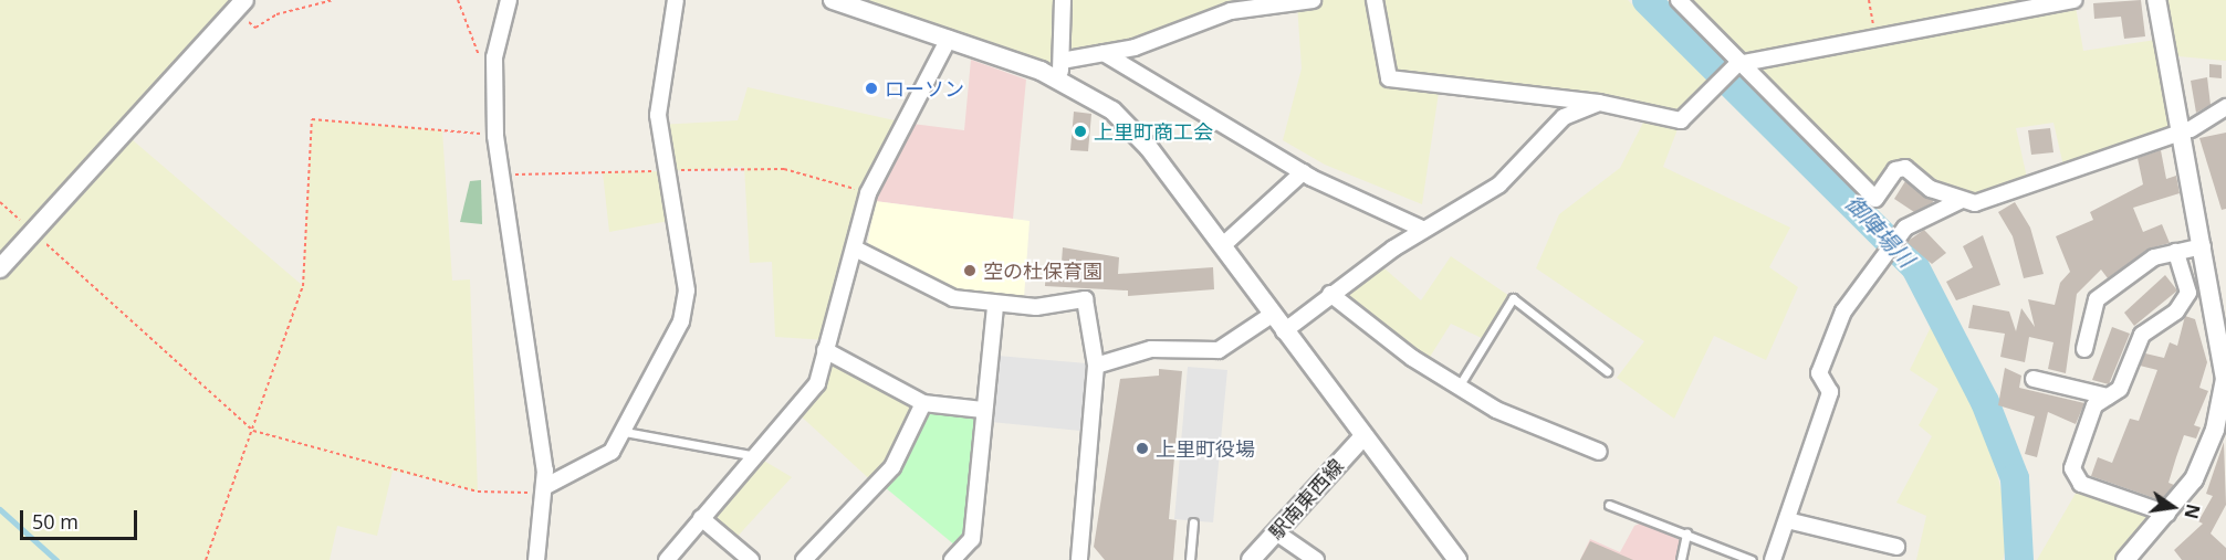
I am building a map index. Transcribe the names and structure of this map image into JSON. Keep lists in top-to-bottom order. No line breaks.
{"streets":{"street":["駅南東西線"]},"water":["御陣場川"],"places":["ローソン","上里町商工会","空の杜保育園","上里町役場"],"scale_bar":"50 m","north":"right"}
